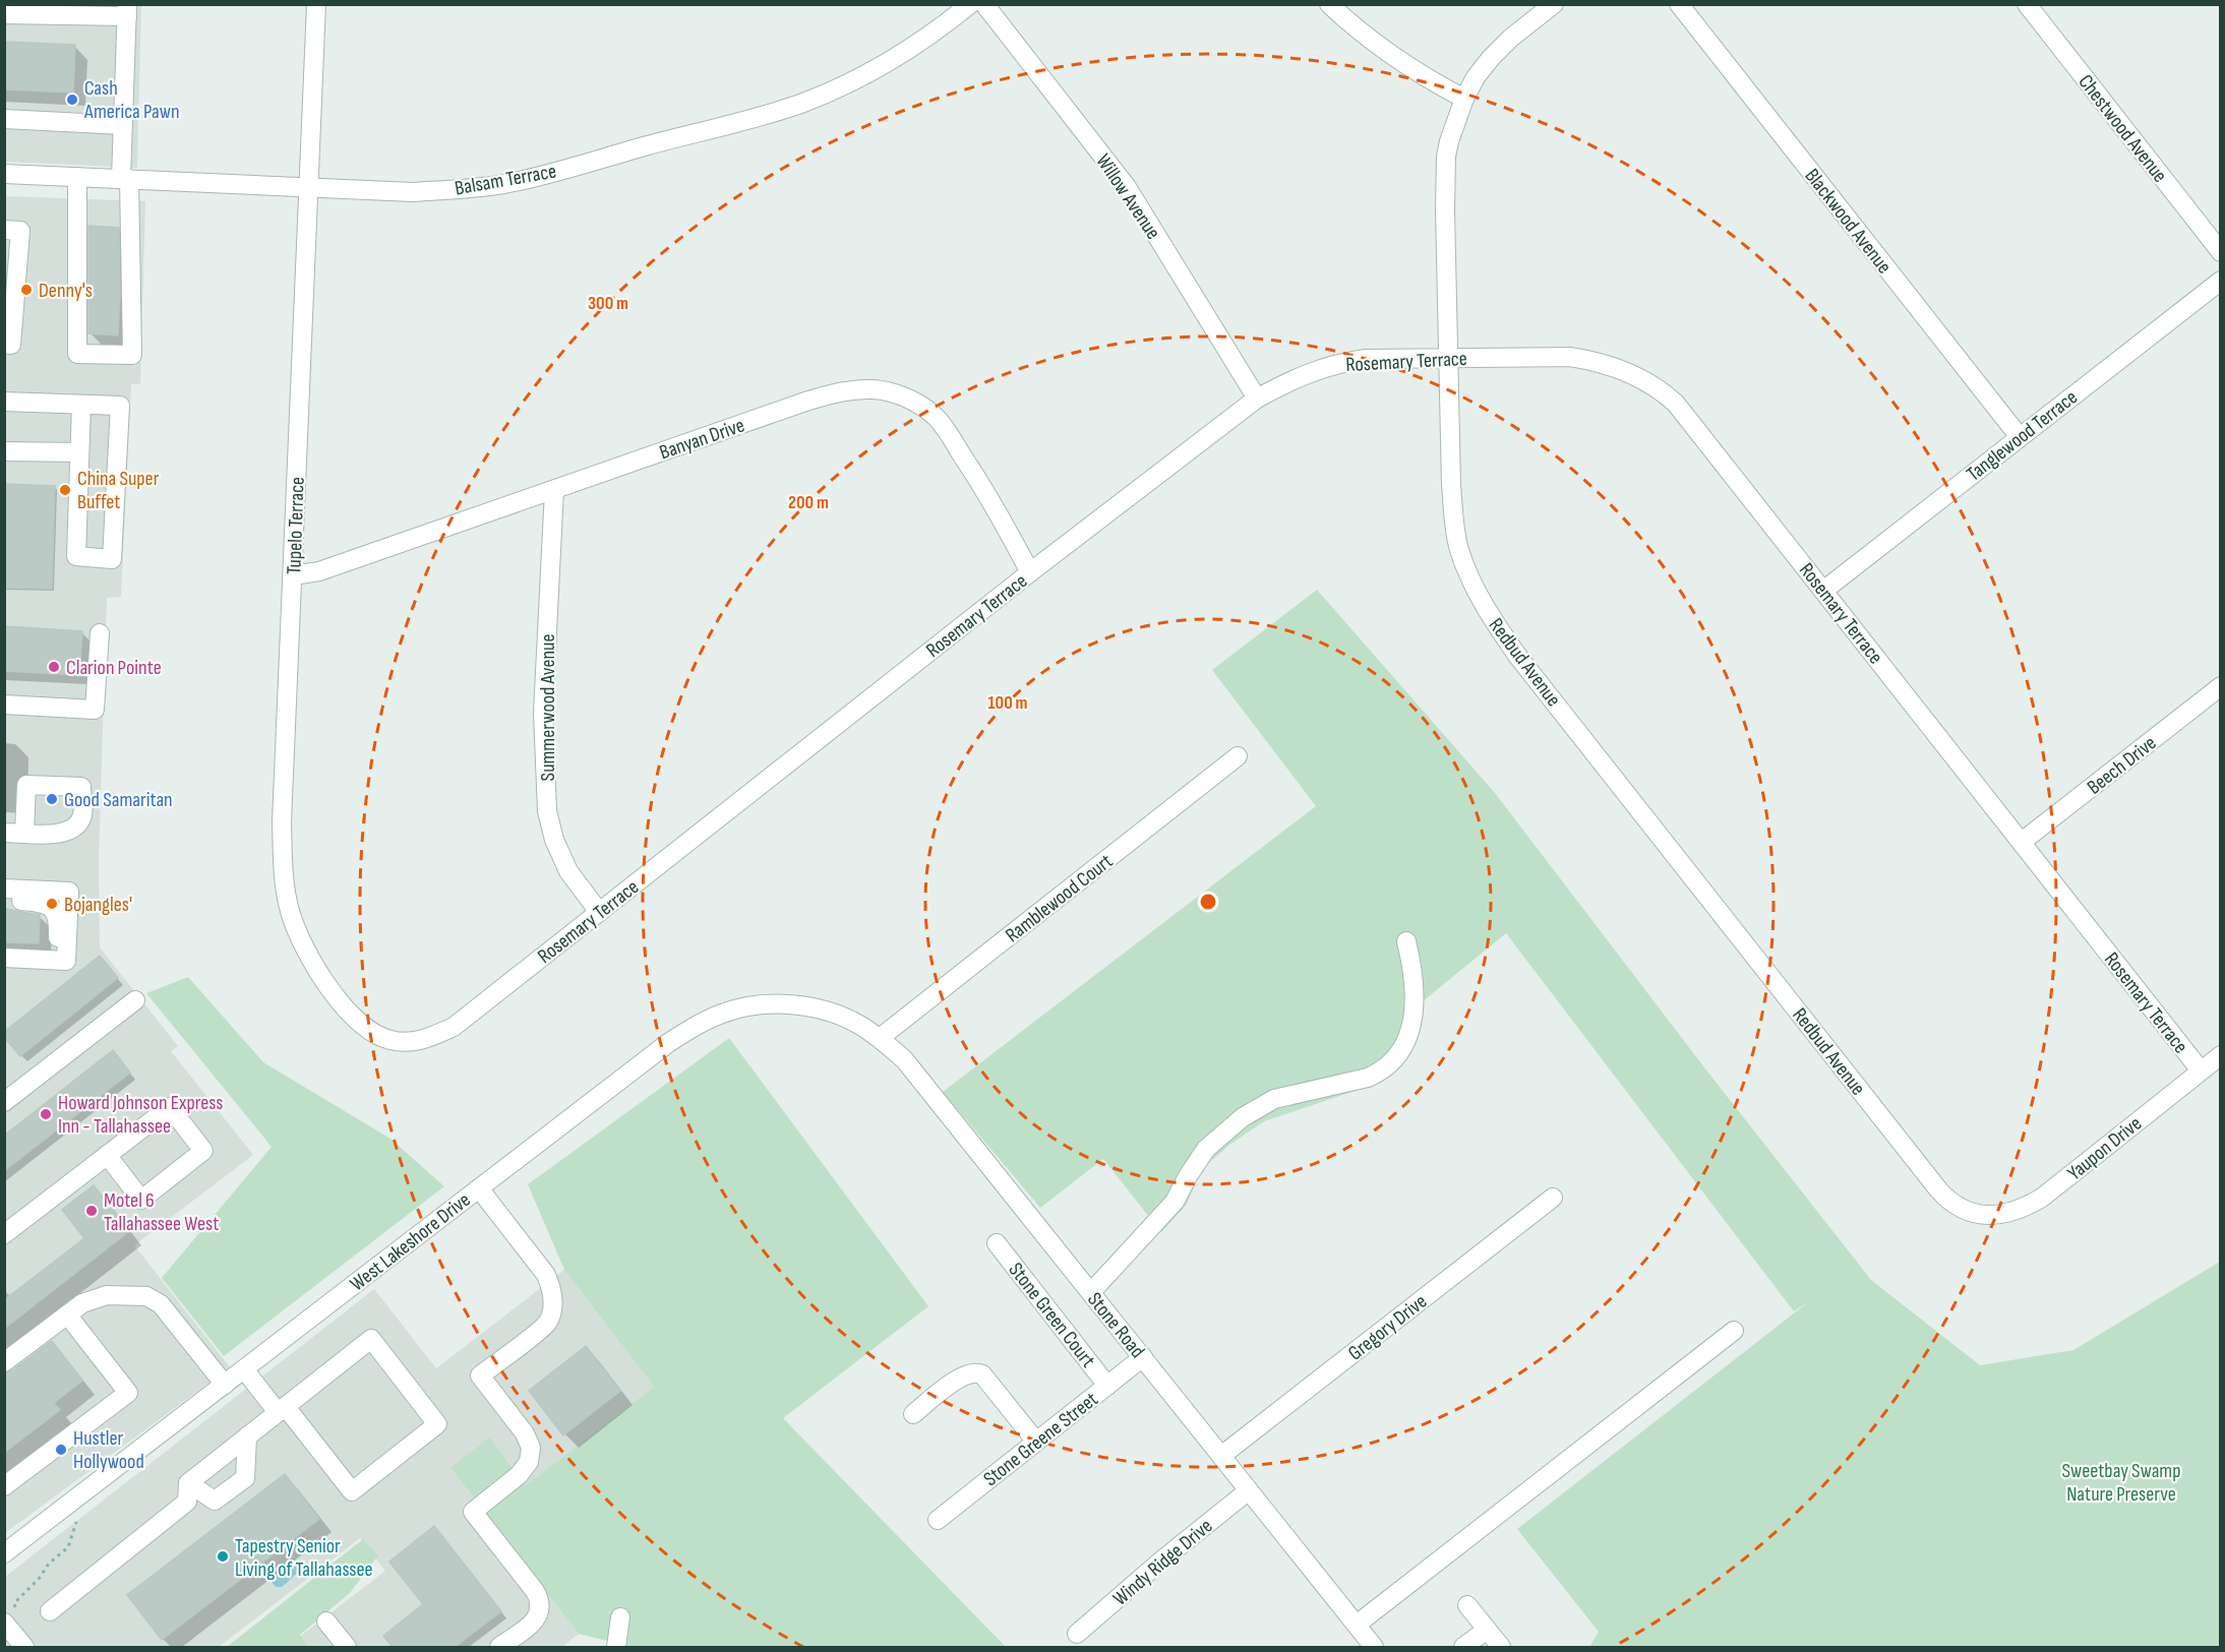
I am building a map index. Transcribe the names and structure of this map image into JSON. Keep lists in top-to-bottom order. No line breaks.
{"streets":{"street":["Chestwood Avenue","Balsam Terrace","Willow Avenue","Blackwood Avenue","Rosemary Terrace","Tanglewood Terrace","Banyan Drive","Tupelo Terrace","Redbud Avenue","Summerwood Avenue","Beech Drive","Ramblewood Court","Yaupon Drive","West Lakeshore Drive","Stone Green Court","Stone Road","Gregory Drive","Stone Greene Street","Windy Ridge Drive"]},"crossings":[["Balsam Terrace","Tupelo Terrace"],["Willow Avenue","Rosemary Terrace"],["Blackwood Avenue","Tanglewood Terrace"],["Rosemary Terrace","Tanglewood Terrace"],["Rosemary Terrace","Banyan Drive"],["Rosemary Terrace","Tupelo Terrace"],["Rosemary Terrace","Redbud Avenue"],["Rosemary Terrace","Summerwood Avenue"],["Rosemary Terrace","Beech Drive"],["Rosemary Terrace","Yaupon Drive"],["Banyan Drive","Tupelo Terrace"],["Banyan Drive","Summerwood Avenue"],["Redbud Avenue","Yaupon Drive"],["Ramblewood Court","Stone Road"],["West Lakeshore Drive","Stone Road"],["Stone Green Court","Stone Greene Street"],["Stone Road","Gregory Drive"],["Stone Road","Stone Greene Street"],["Stone Road","Windy Ridge Drive"]],"parks":["Sweetbay Swamp Nature Preserve"],"places":["Cash America Pawn","Denny's","China Super Buffet","Clarion Pointe","Good Samaritan","Bojangles'","Howard Johnson Express Inn - Tallahassee","Motel 6 Tallahassee West","Hustler Hollywood","Tapestry Senior Living of Tallahassee"],"rings":["300 m","200 m","100 m"]}
